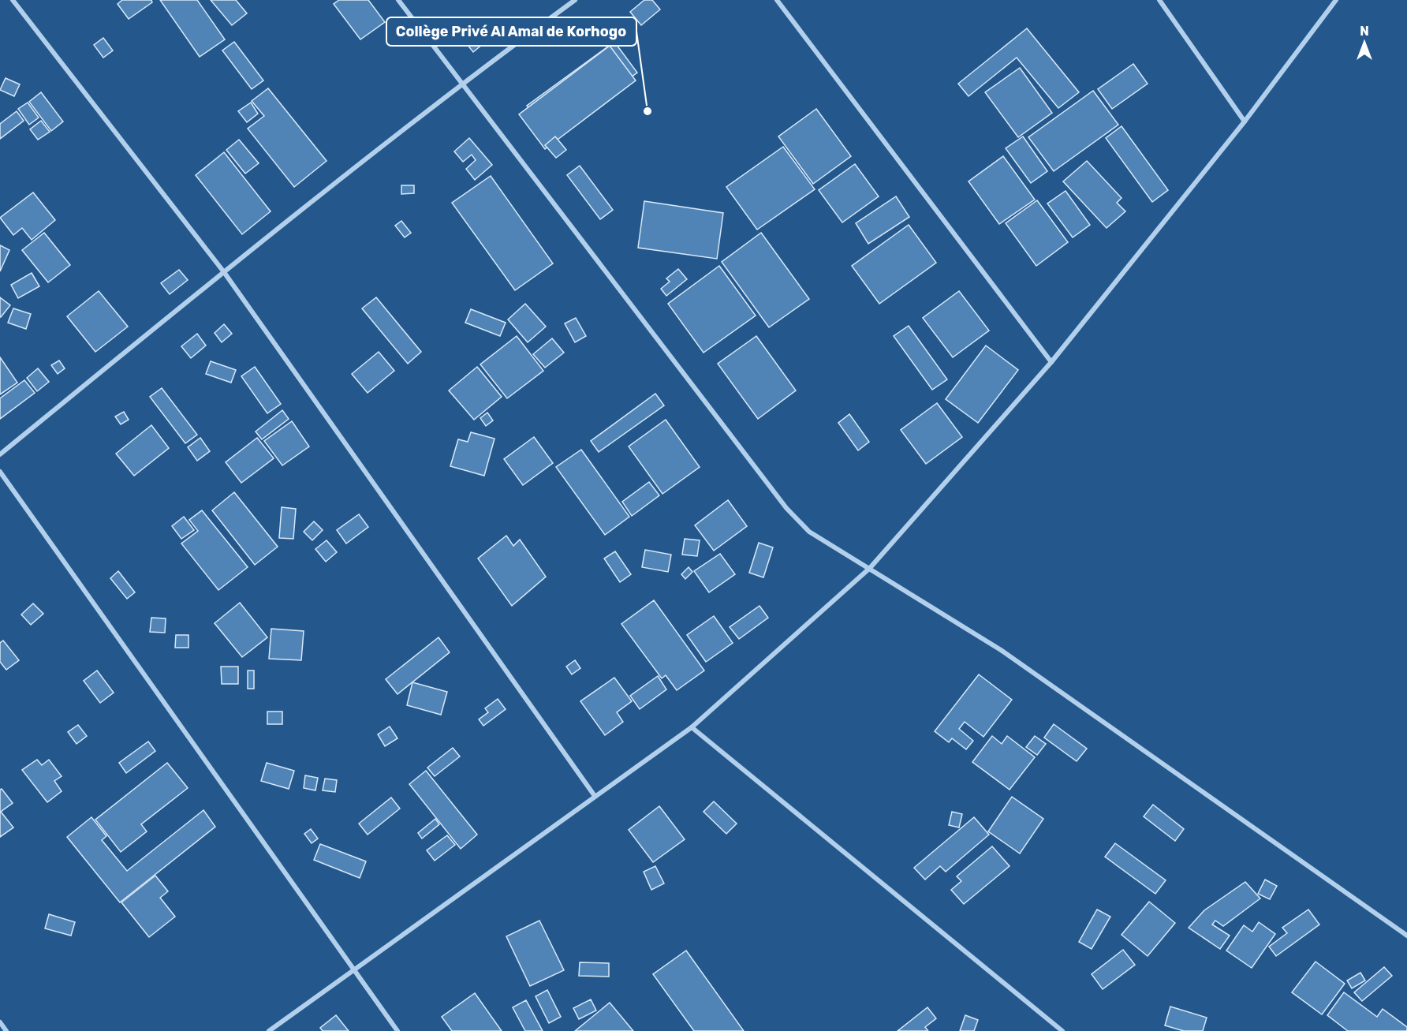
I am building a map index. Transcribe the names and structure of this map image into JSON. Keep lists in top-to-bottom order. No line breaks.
{"places":["Collège Privé Al Amal de Korhogo"],"north":"top"}
